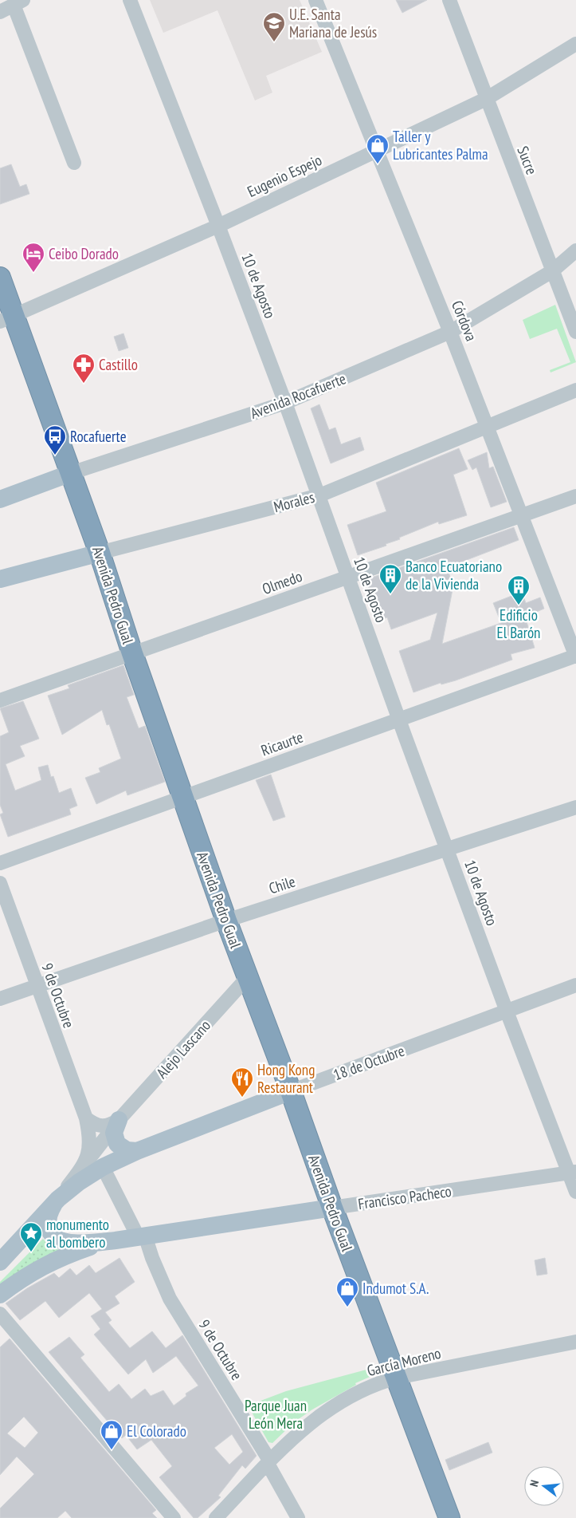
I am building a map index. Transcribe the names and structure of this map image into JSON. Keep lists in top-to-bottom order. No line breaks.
{"streets":{"highway":["Avenida Pedro Gual"],"main road":["Avenida Rocafuerte","Morales","Alejo Lascano","18 de Octubre","Francisco Pacheco"],"street":["Sucre","Eugenio Espejo","10 de Agosto","Córdova","Olmedo","Ricaurte","Chile","9 de Octubre","García Moreno"]},"crossings":[["Sucre","Eugenio Espejo"],["Sucre","Avenida Rocafuerte"],["Eugenio Espejo","10 de Agosto"],["Eugenio Espejo","Córdova"],["Eugenio Espejo","Avenida Pedro Gual"],["10 de Agosto","Avenida Rocafuerte"],["10 de Agosto","Morales"],["10 de Agosto","Olmedo"],["10 de Agosto","Ricaurte"],["10 de Agosto","Chile"],["10 de Agosto","18 de Octubre"],["10 de Agosto","Francisco Pacheco"],["Córdova","Avenida Rocafuerte"],["Córdova","Morales"],["Córdova","Olmedo"],["Córdova","Ricaurte"],["Avenida Rocafuerte","Avenida Pedro Gual"],["Morales","Avenida Pedro Gual"],["Olmedo","Avenida Pedro Gual"],["Avenida Pedro Gual","Ricaurte"],["Avenida Pedro Gual","Chile"],["Avenida Pedro Gual","Alejo Lascano"],["Avenida Pedro Gual","18 de Octubre"],["Avenida Pedro Gual","Francisco Pacheco"],["Avenida Pedro Gual","García Moreno"],["Chile","9 de Octubre"],["9 de Octubre","Alejo Lascano"],["9 de Octubre","18 de Octubre"],["9 de Octubre","Francisco Pacheco"],["9 de Octubre","García Moreno"],["Alejo Lascano","18 de Octubre"]],"parks":["Parque Juan León Mera"],"places":{"school or university":["U.E. Santa Mariana de Jesús"],"shop":["Taller y Lubricantes Palma","Indumot S.A.","El Colorado"],"hotel":["Ceibo Dorado"],"pharmacy":["Castillo"],"bus stop":["Rocafuerte"],"building":["Banco Ecuatoriano de la Vivienda","Edificio El Barón"],"restaurant":["Hong Kong Restaurant"],"place":["monumento al bombero"]},"north":"left"}
